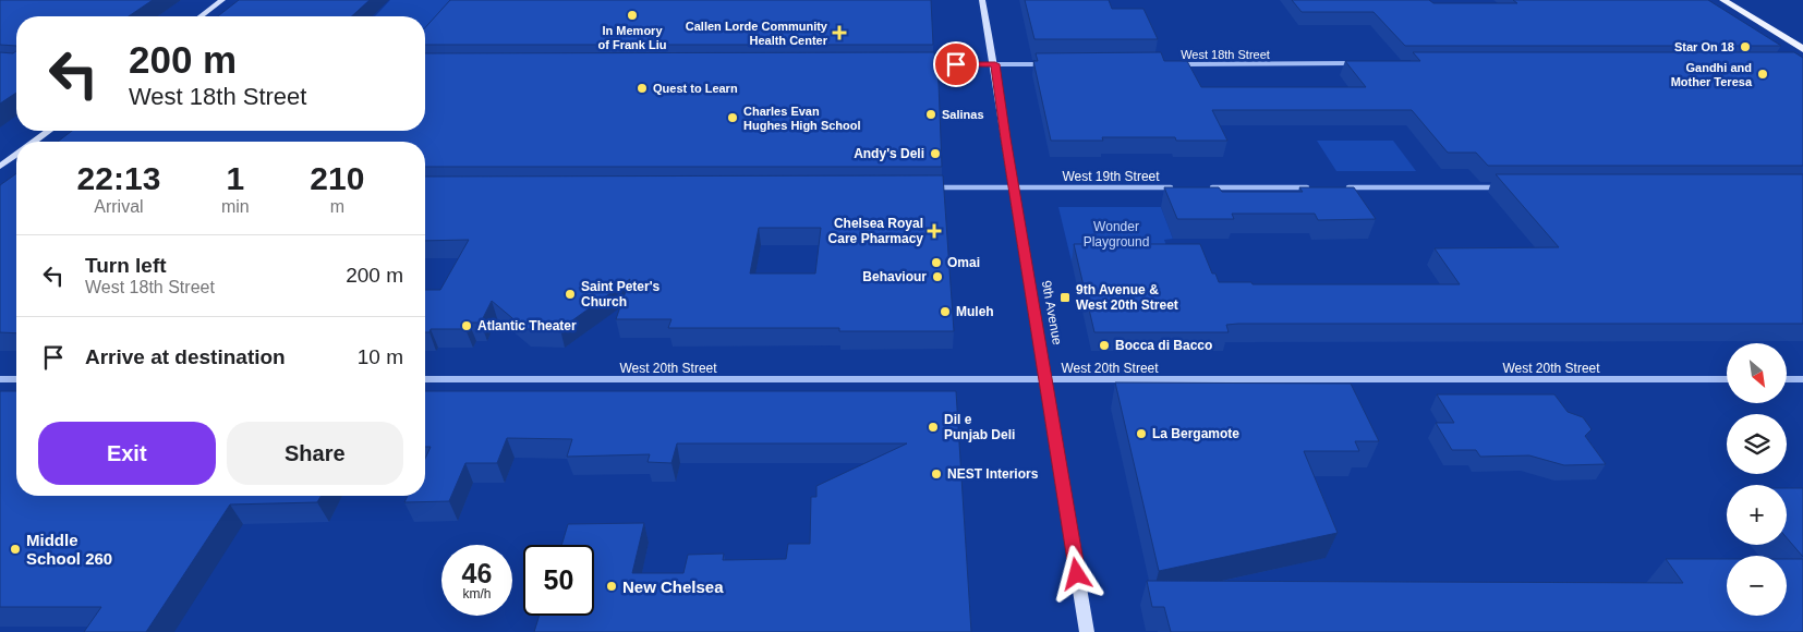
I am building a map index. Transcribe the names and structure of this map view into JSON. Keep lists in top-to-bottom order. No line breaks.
{"streets":{"main road":["9th Avenue"],"street":["West 18th Street","West 19th Street","West 20th Street"]},"crossings":[["West 19th Street","9th Avenue"],["9th Avenue","West 20th Street"]],"parks":["Wonder Playground"],"places":{"other":["In Memory of Frank Liu","Star On 18","Gandhi and Mother Teresa","Quest to Learn","Salinas","Charles Evan Hughes High School","Andy's Deli","Omai","Behaviour","Saint Peter's Church","Muleh","Atlantic Theater","Bocca di Bacco","Dil e Punjab Deli","La Bergamote","NEST Interiors","Middle School 260","New Chelsea"],"health":["Callen Lorde Community Health Center","Chelsea Royal Care Pharmacy"],"transit":["9th Avenue & West 20th Street"]},"north":"bottom right","page":{"turn":["200 m","West 18th Street"],"eta":["22:13","Arrival","1","min","210","m"],"list":[{"name":"Turn left","note":"West 18th Street","value":"200 m"},{"name":"Arrive at destination","value":"10 m"}],"map_buttons":["+","−"],"buttons":["Exit","Share"],"speed":"46 km/h","limit":"50"}}
